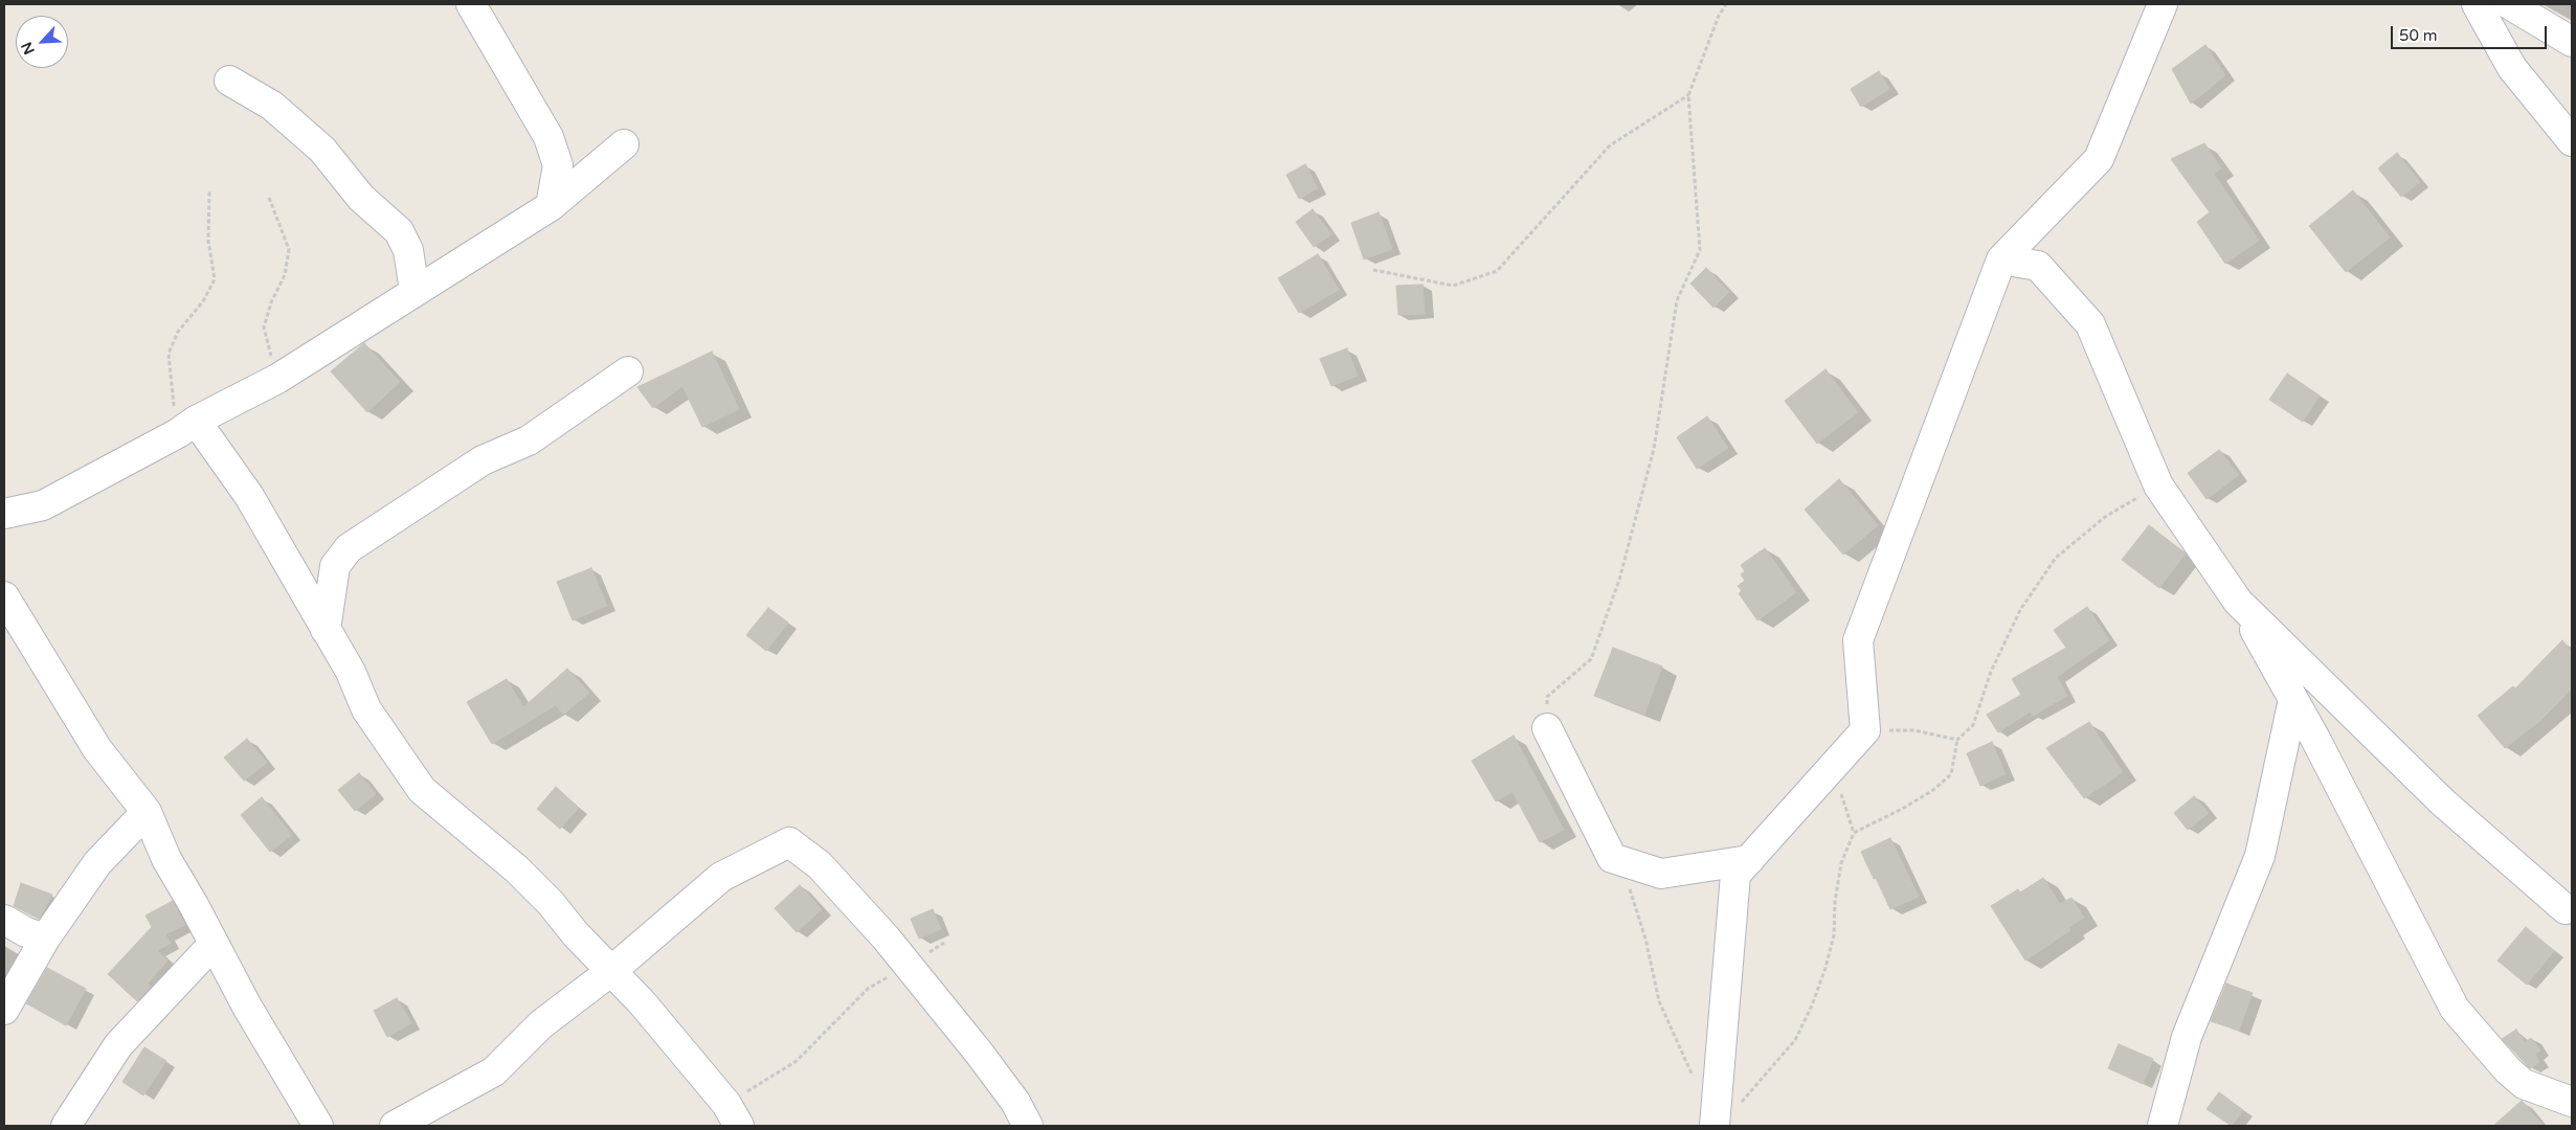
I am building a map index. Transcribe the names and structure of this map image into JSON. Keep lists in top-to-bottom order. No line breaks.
{"scale_bar":"50 m","north":"bottom left"}
